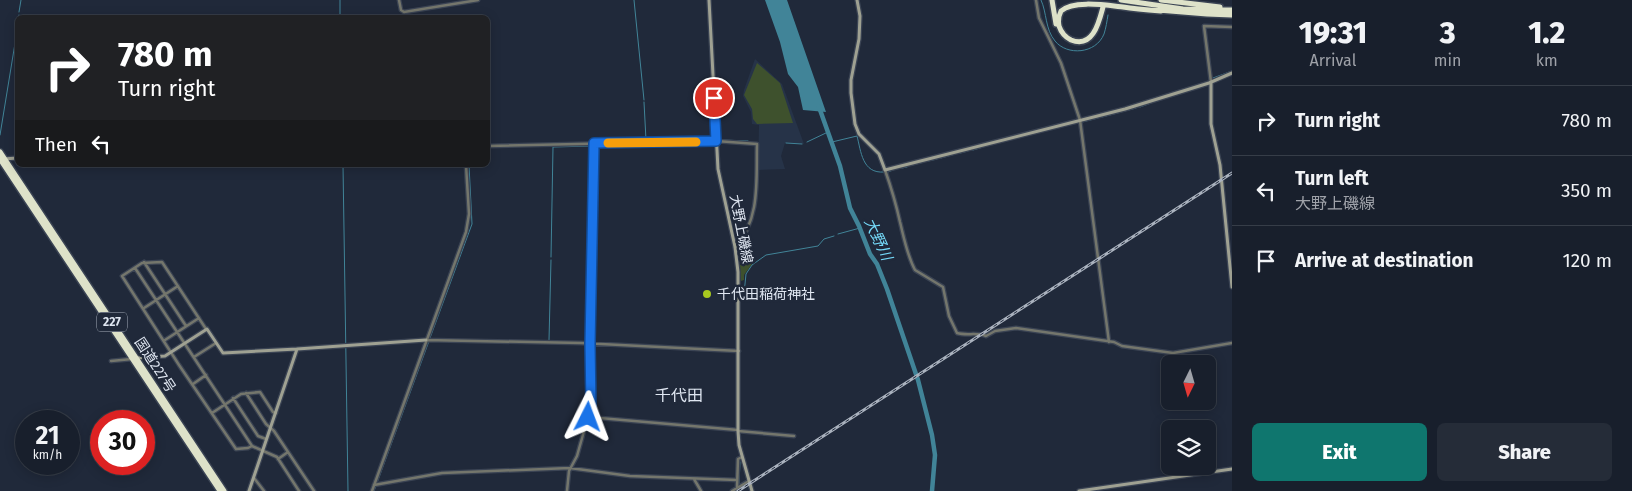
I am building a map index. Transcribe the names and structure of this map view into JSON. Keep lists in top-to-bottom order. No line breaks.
{"streets":{"highway":["227","国道227号"],"street":["大野上磯線"]},"districts":["千代田"],"water":["大野川"],"places":["千代田稲荷神社"],"north":"bottom","page":{"eta":["19:31","Arrival","3","min","1.2","km"],"turn":["780 m","Turn right"],"list":[{"name":"Turn right","value":"780 m"},{"name":"Turn left","note":"大野上磯線","value":"350 m"},{"name":"Arrive at destination","value":"120 m"}],"then":"Then","speed":"21 km/h","limit":"30","buttons":["Exit","Share"]}}
